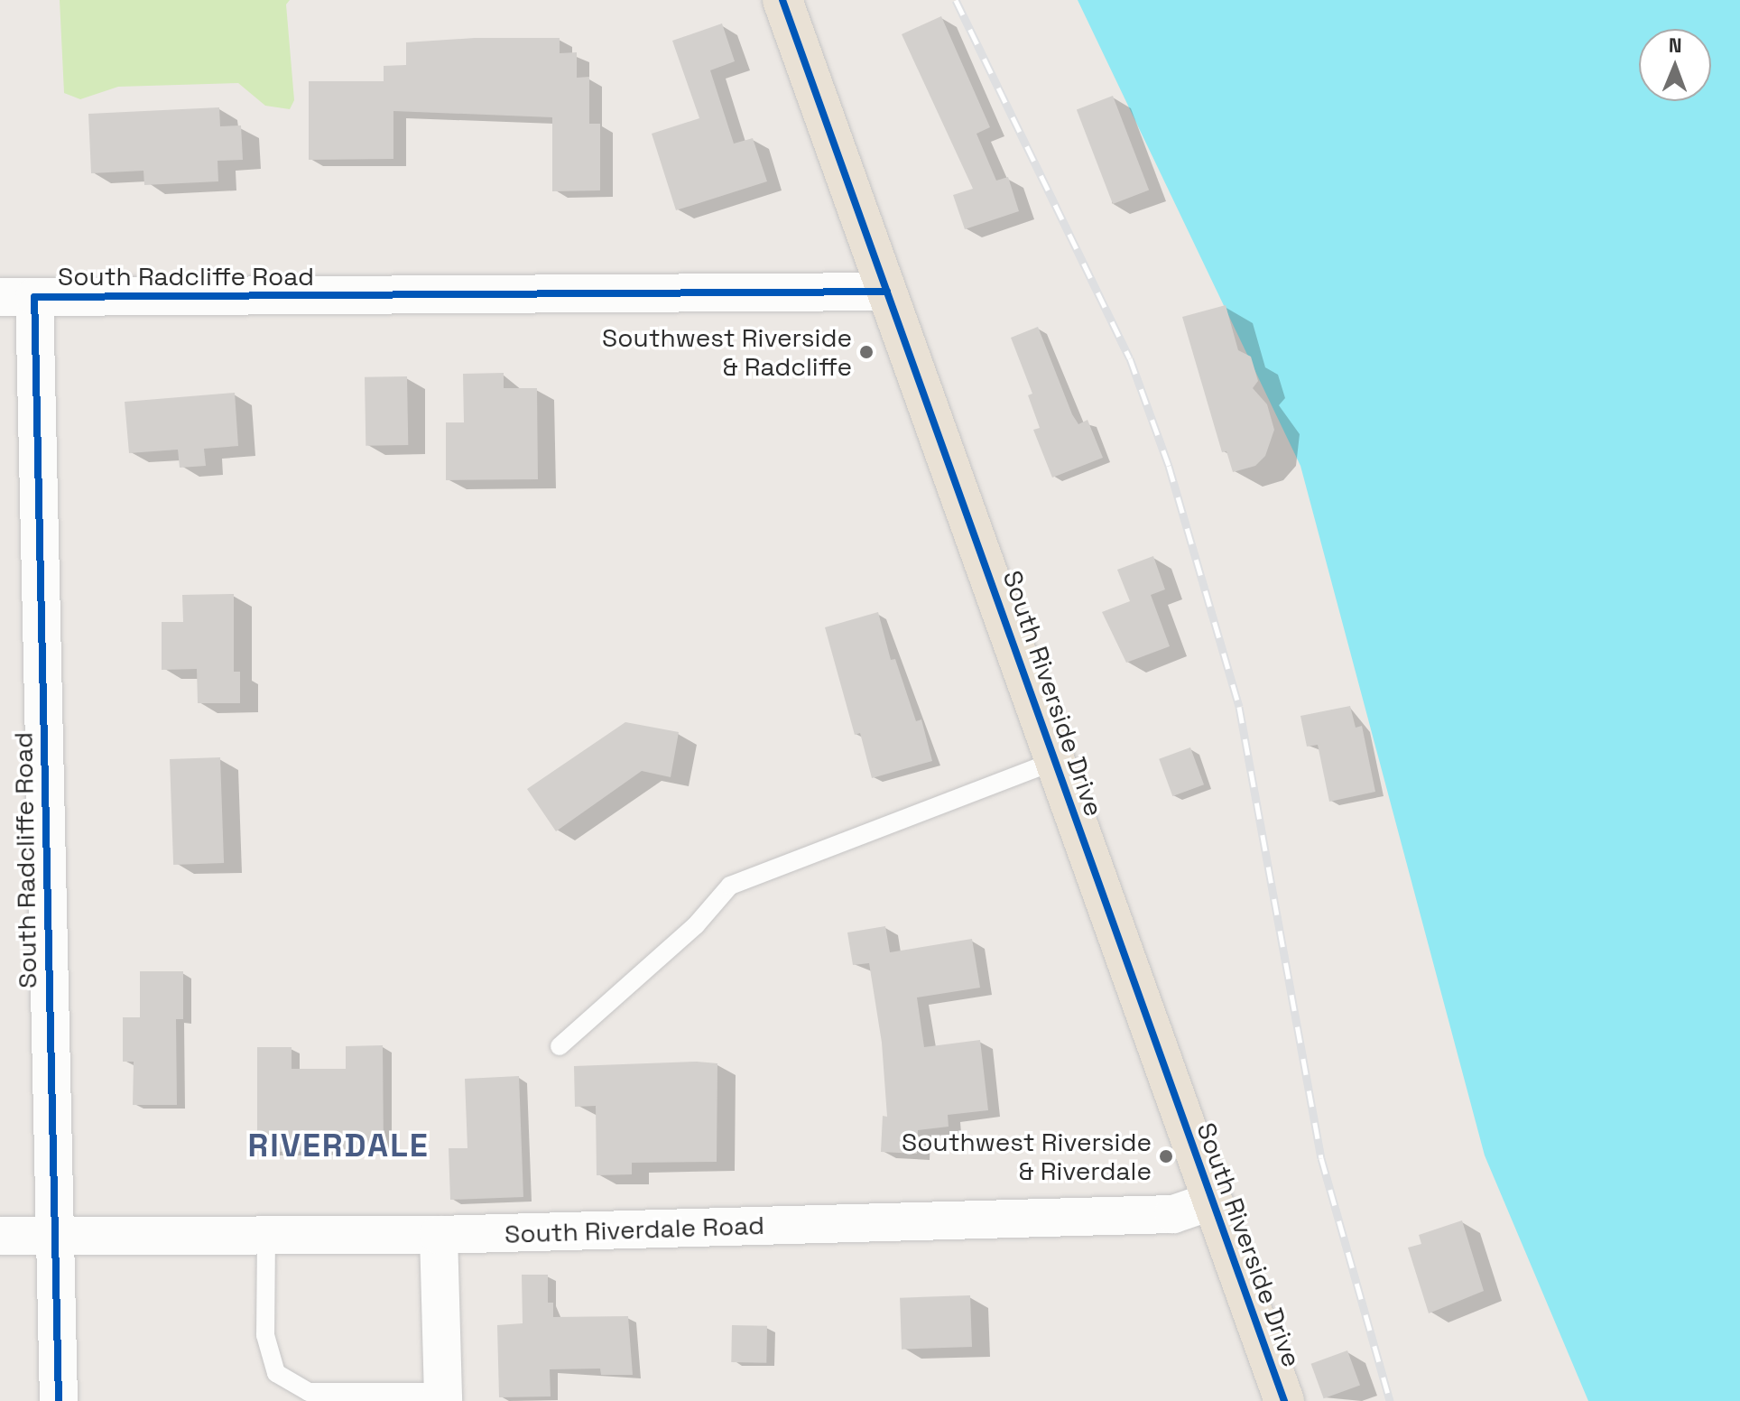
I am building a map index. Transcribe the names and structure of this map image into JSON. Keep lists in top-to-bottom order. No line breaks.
{"streets":{"main road":["South Riverside Drive"],"street":["South Radcliffe Road","South Riverdale Road"]},"crossings":[["South Radcliffe Road","South Riverside Drive"],["South Radcliffe Road","South Riverdale Road"],["South Riverside Drive","South Riverdale Road"]],"districts":["RIVERDALE"],"places":["Southwest Riverside & Radcliffe","Southwest Riverside & Riverdale"],"north":"top"}
